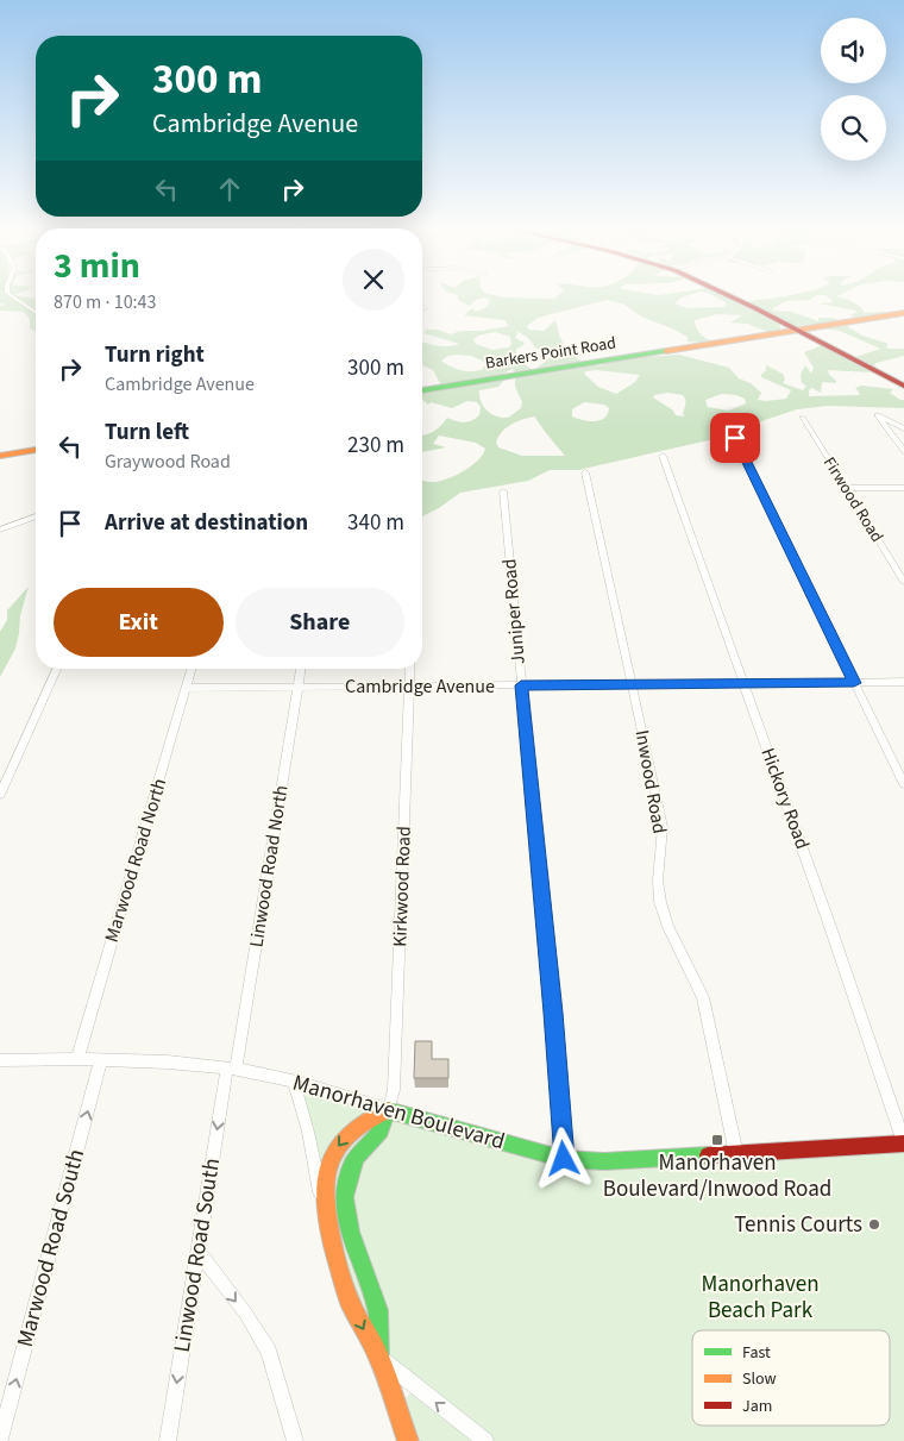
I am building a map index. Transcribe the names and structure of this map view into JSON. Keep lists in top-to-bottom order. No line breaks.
{"streets":{"street":["Barkers Point Road","Firwood Road","Juniper Road","Cambridge Avenue","Inwood Road","Hickory Road","Marwood Road North","Linwood Road North","Kirkwood Road","Manorhaven Boulevard","Marwood Road South","Linwood Road South"]},"crossings":[["Juniper Road","Cambridge Avenue"],["Juniper Road","Manorhaven Boulevard"],["Cambridge Avenue","Inwood Road"],["Cambridge Avenue","Hickory Road"],["Cambridge Avenue","Marwood Road North"],["Cambridge Avenue","Linwood Road North"],["Cambridge Avenue","Kirkwood Road"],["Inwood Road","Manorhaven Boulevard"],["Hickory Road","Manorhaven Boulevard"],["Marwood Road North","Manorhaven Boulevard"],["Linwood Road North","Manorhaven Boulevard"],["Linwood Road North","Linwood Road South"],["Kirkwood Road","Manorhaven Boulevard"],["Manorhaven Boulevard","Marwood Road South"],["Manorhaven Boulevard","Linwood Road South"]],"one_way":["Marwood Road South","Linwood Road South"],"parks":["Manorhaven Beach Park"],"places":{"transit":["Manorhaven Boulevard/Inwood Road"],"other":["Tennis Courts"]},"legend":["Fast","Slow","Jam"],"page":{"turn":["300 m","Cambridge Avenue"],"heading":["3 min","870 m · 10:43"],"list":[{"name":"Turn right","note":"Cambridge Avenue","value":"300 m"},{"name":"Turn left","note":"Graywood Road","value":"230 m"},{"name":"Arrive at destination","value":"340 m"}],"buttons":["Exit","Share"]}}
